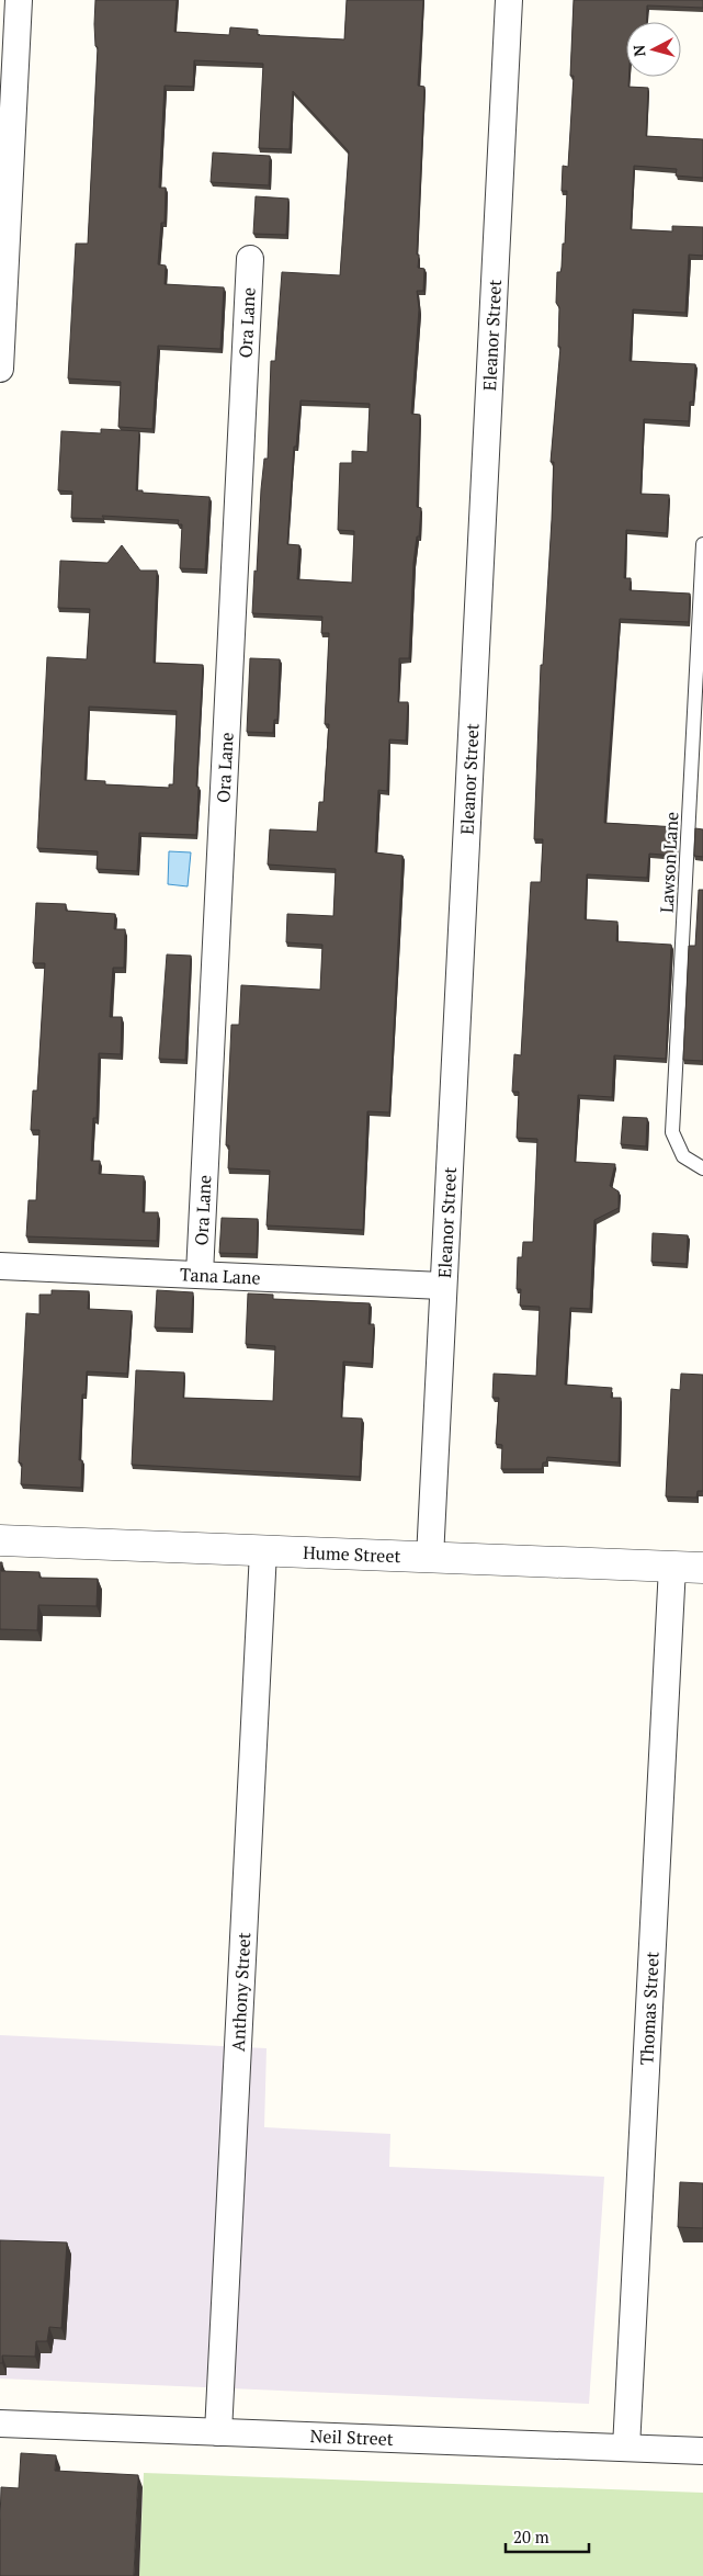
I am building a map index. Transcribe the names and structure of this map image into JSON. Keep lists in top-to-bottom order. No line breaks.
{"streets":{"street":["Ora Lane","Eleanor Street","Tana Lane","Hume Street","Anthony Street","Thomas Street","Neil Street"],"lane":["Lawson Lane"]},"crossings":[["Ora Lane","Tana Lane"],["Eleanor Street","Tana Lane"],["Eleanor Street","Hume Street"],["Hume Street","Anthony Street"],["Hume Street","Thomas Street"],["Anthony Street","Neil Street"],["Thomas Street","Neil Street"]],"scale_bar":"20 m","north":"left"}
